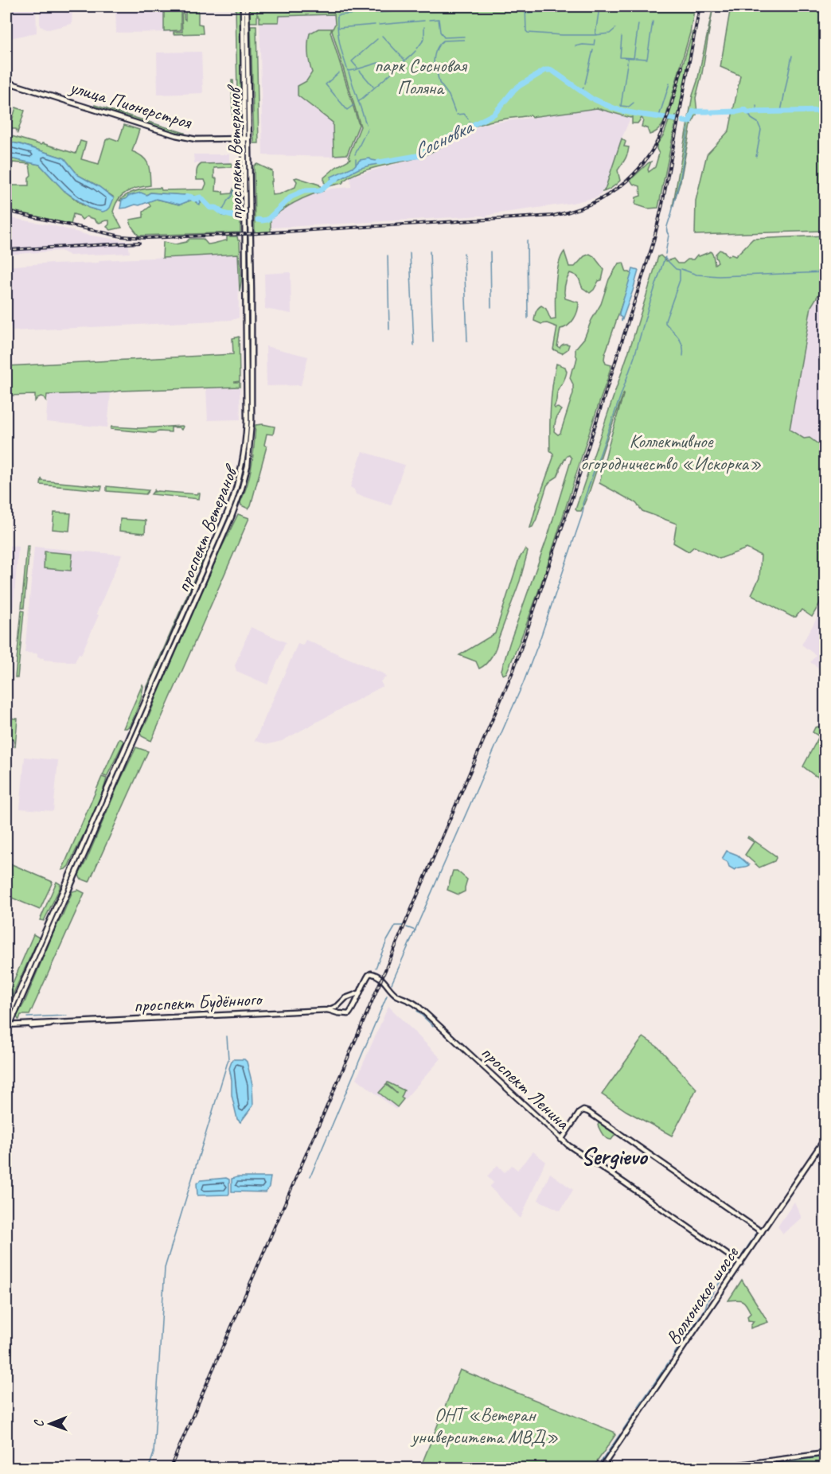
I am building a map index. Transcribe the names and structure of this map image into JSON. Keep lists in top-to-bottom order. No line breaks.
{"streets":{"main road":["улица Пионерстроя","проспект Ветеранов","проспект Будённого","проспект Ленина","Волхонское шоссе"]},"crossings":[["улица Пионерстроя","проспект Ветеранов"],["проспект Ветеранов","проспект Будённого"],["проспект Ленина","Волхонское шоссе"]],"districts":["Sergievo"],"water":["Сосновка"],"parks":["парк Сосновая Поляна","Коллективное огородничество «Искорка»","ОНТ «Ветеран университета МВД»"],"north":"left"}
